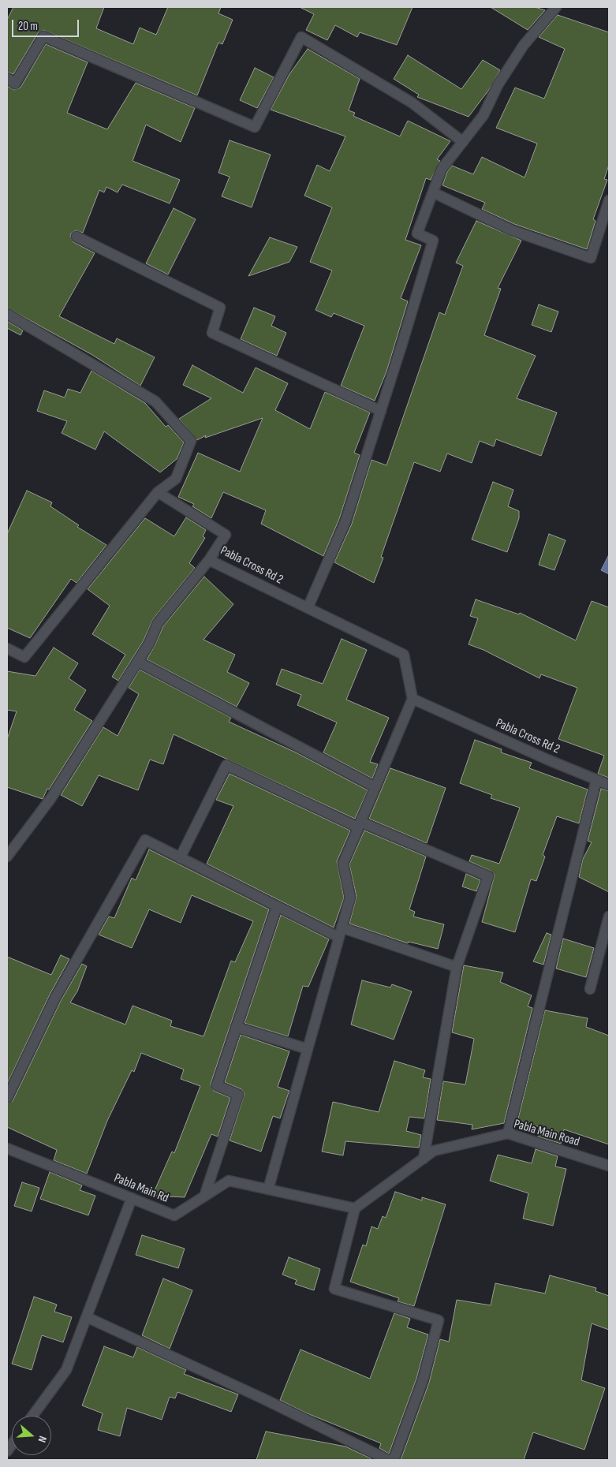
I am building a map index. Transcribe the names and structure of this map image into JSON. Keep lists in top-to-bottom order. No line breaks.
{"streets":{"street":["Pabla Cross Rd 2","Pabla Main Road","Pabla Main Rd"]},"crossings":[["Pabla Main Road","Pabla Main Rd"]],"scale_bar":"20 m","north":"right"}
